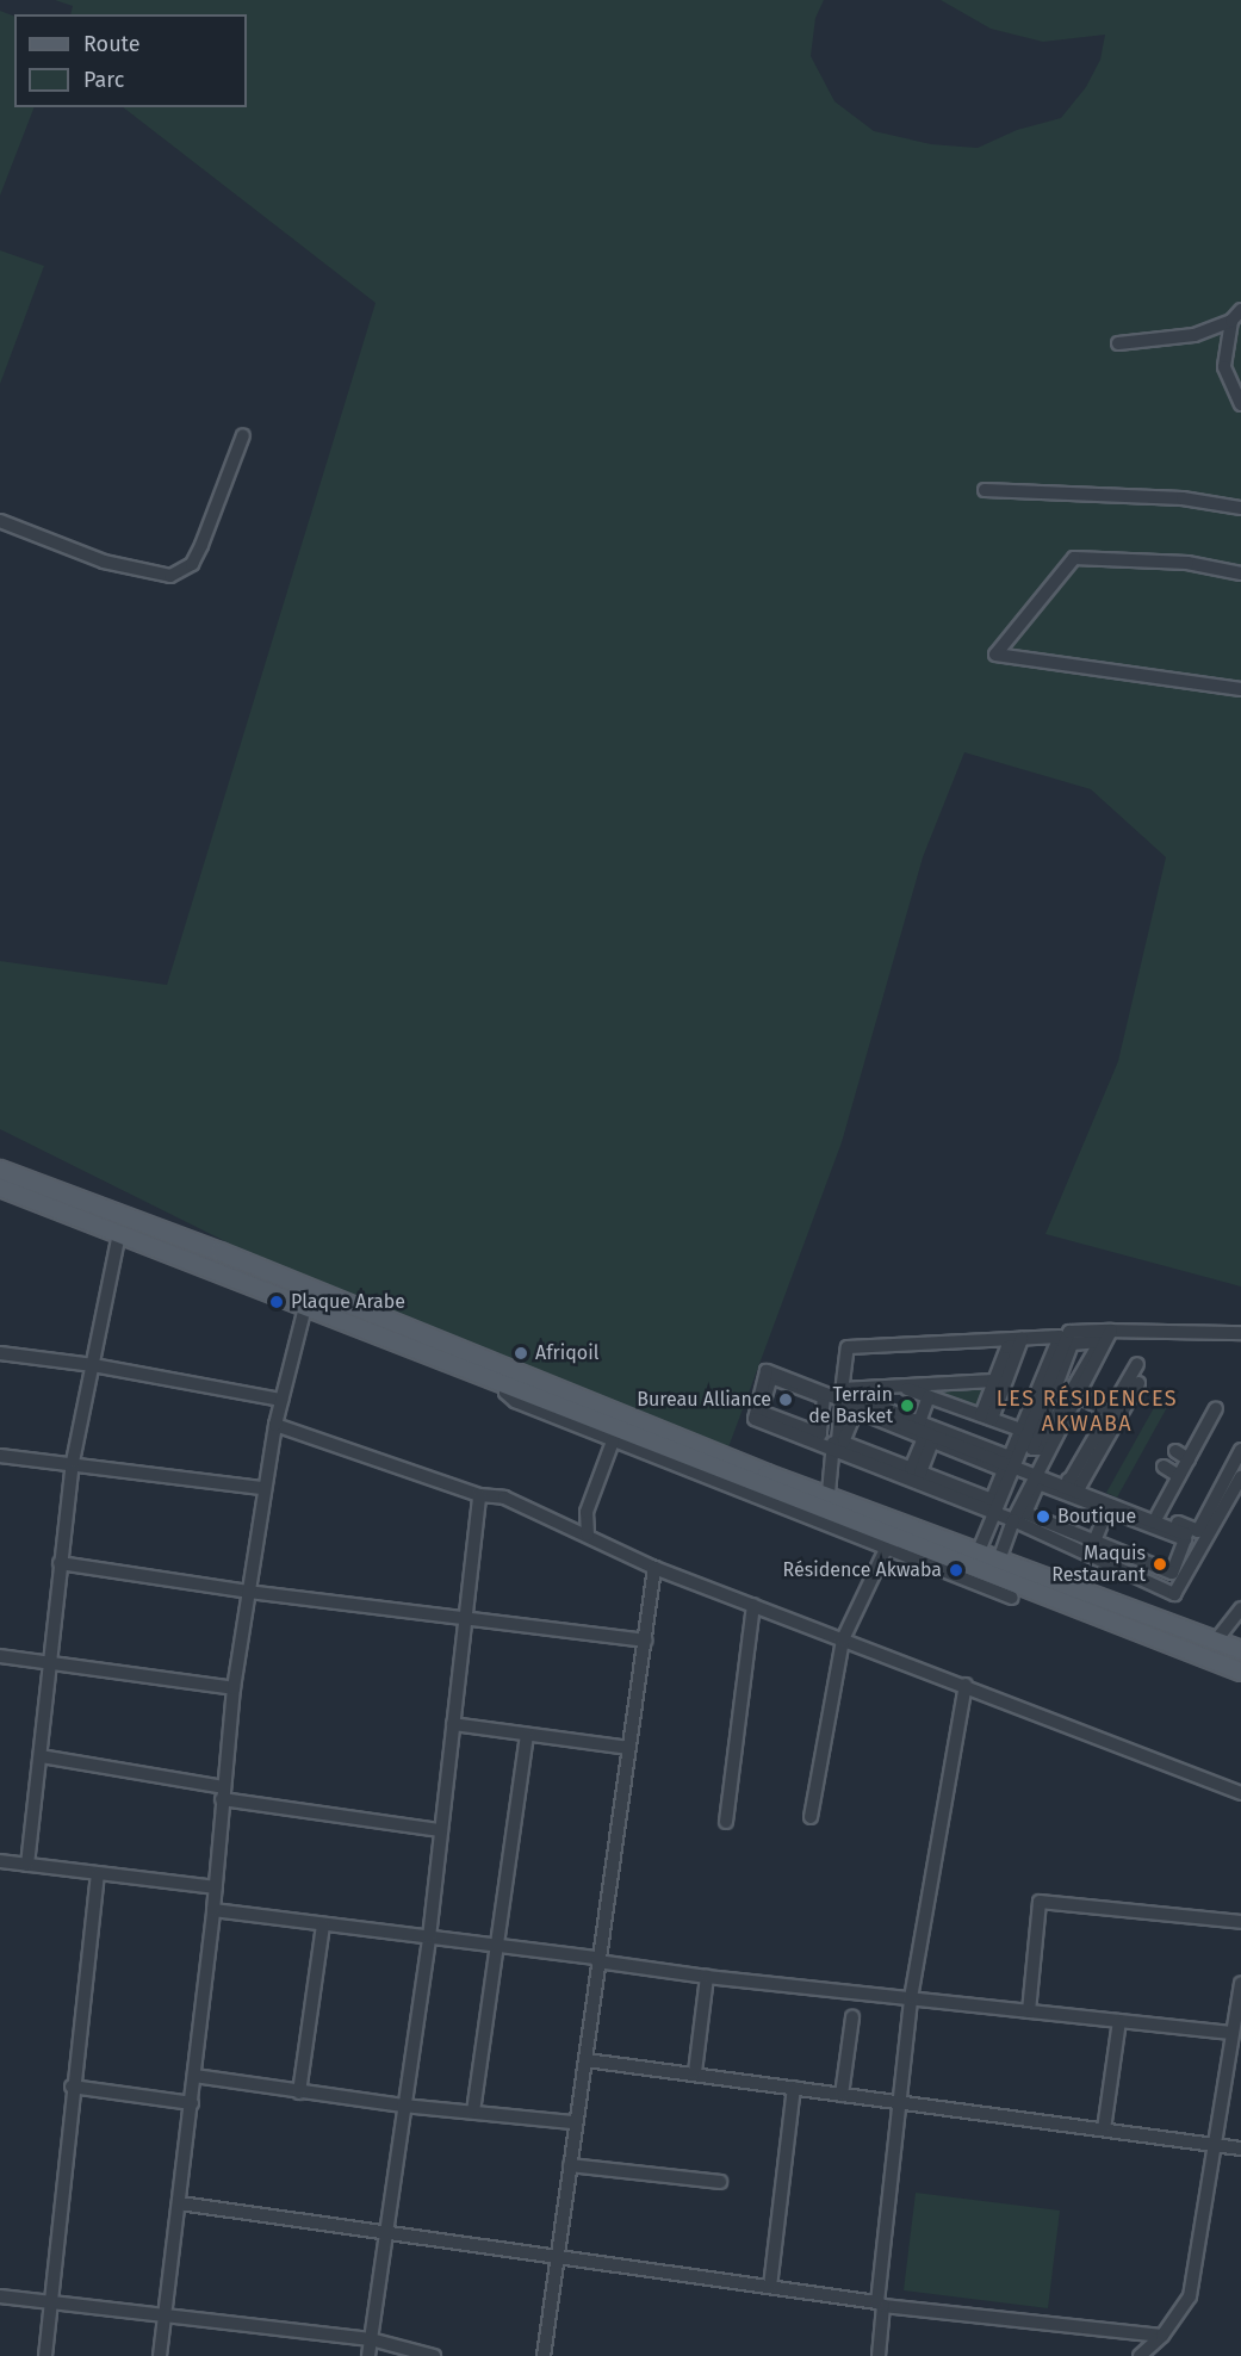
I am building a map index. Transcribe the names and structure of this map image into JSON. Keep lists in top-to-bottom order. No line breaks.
{"districts":["LES RÉSIDENCES AKWABA"],"places":["Plaque Arabe","Afriqoil","Bureau Alliance","Terrain de Basket","Boutique","Maquis Restaurant","Résidence Akwaba"],"legend":["Route","Parc"]}
